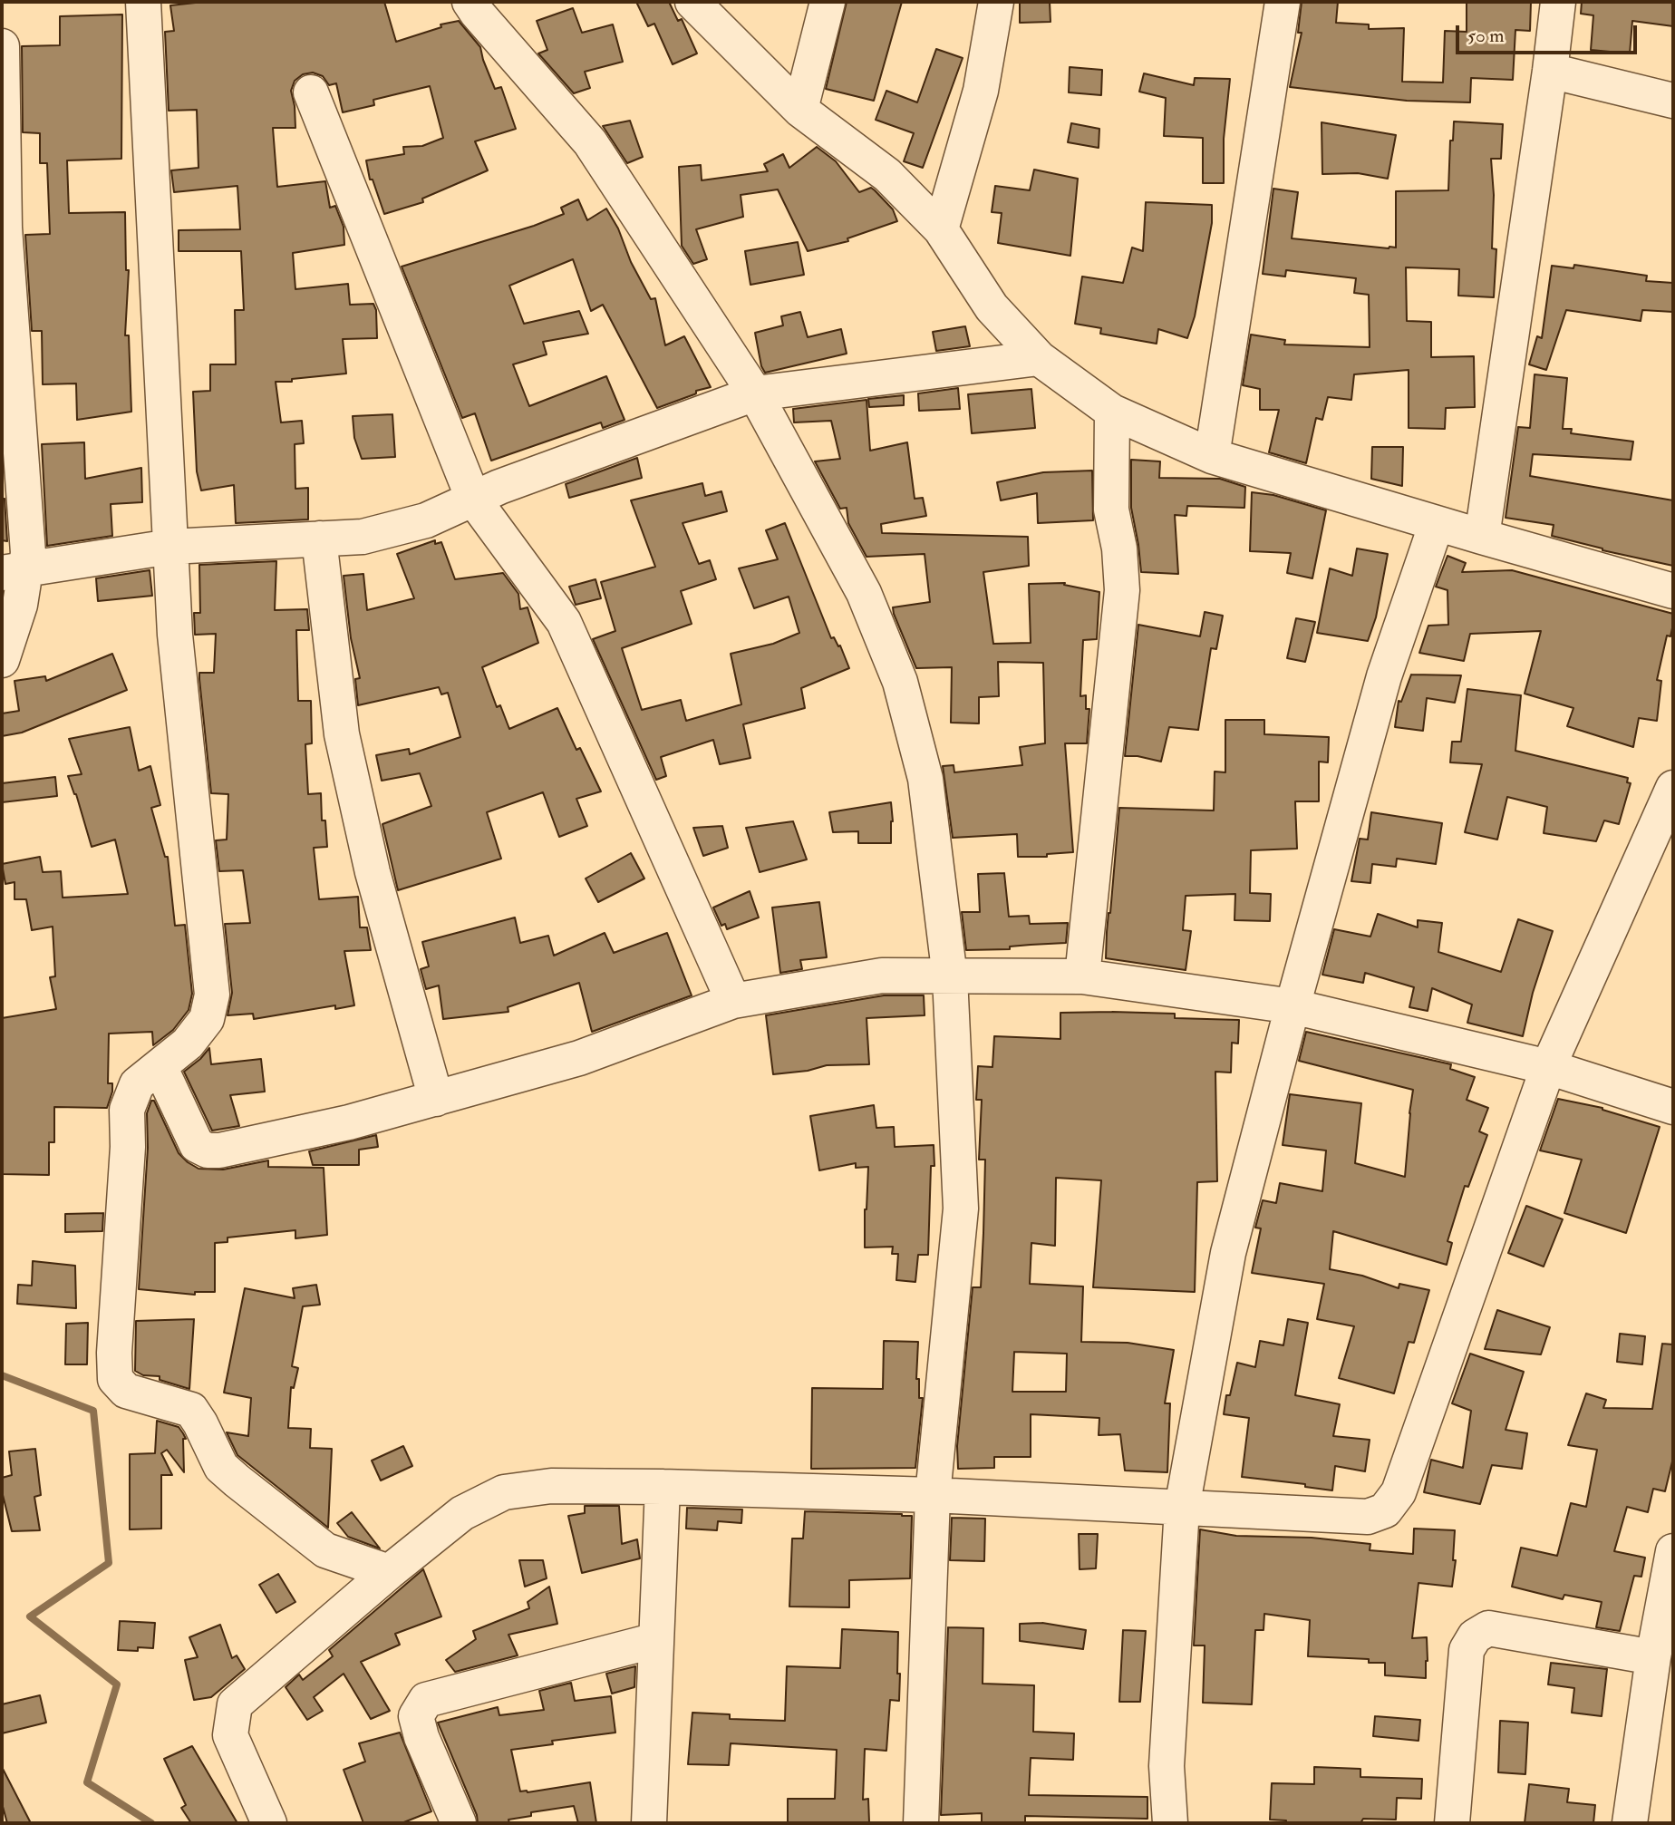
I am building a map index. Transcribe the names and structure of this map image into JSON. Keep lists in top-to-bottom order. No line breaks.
{"scale_bar":"50 m"}
